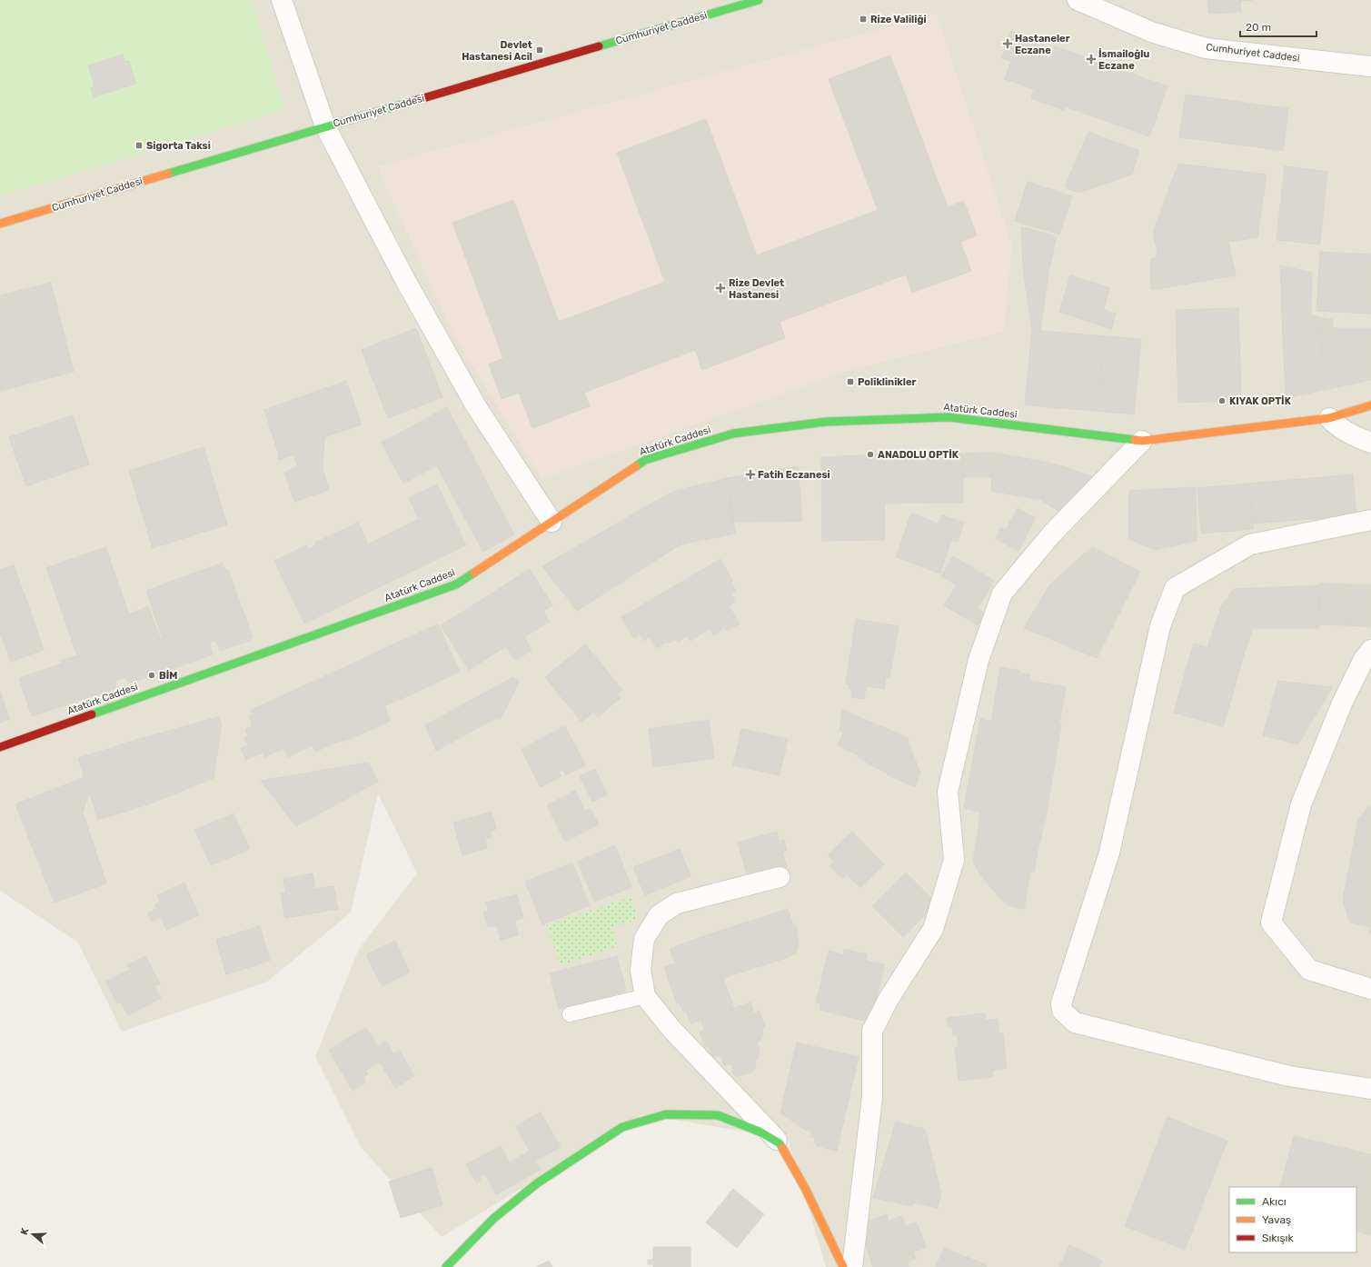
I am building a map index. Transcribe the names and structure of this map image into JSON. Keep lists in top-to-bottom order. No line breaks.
{"streets":{"street":["Cumhuriyet Caddesi","Atatürk Caddesi"]},"places":{"transit":["Rize Valiliği","Devlet Hastanesi Acil","Sigorta Taksi","Poliklinikler"],"health":["Hastaneler Eczane","İsmailoğlu Eczane","Rize Devlet Hastanesi","Fatih Eczanesi"],"other":["KIYAK OPTİK","ANADOLU OPTİK","BİM"]},"legend":["Akıcı","Yavaş","Sıkışık"],"scale_bar":"20 m","north":"left"}
